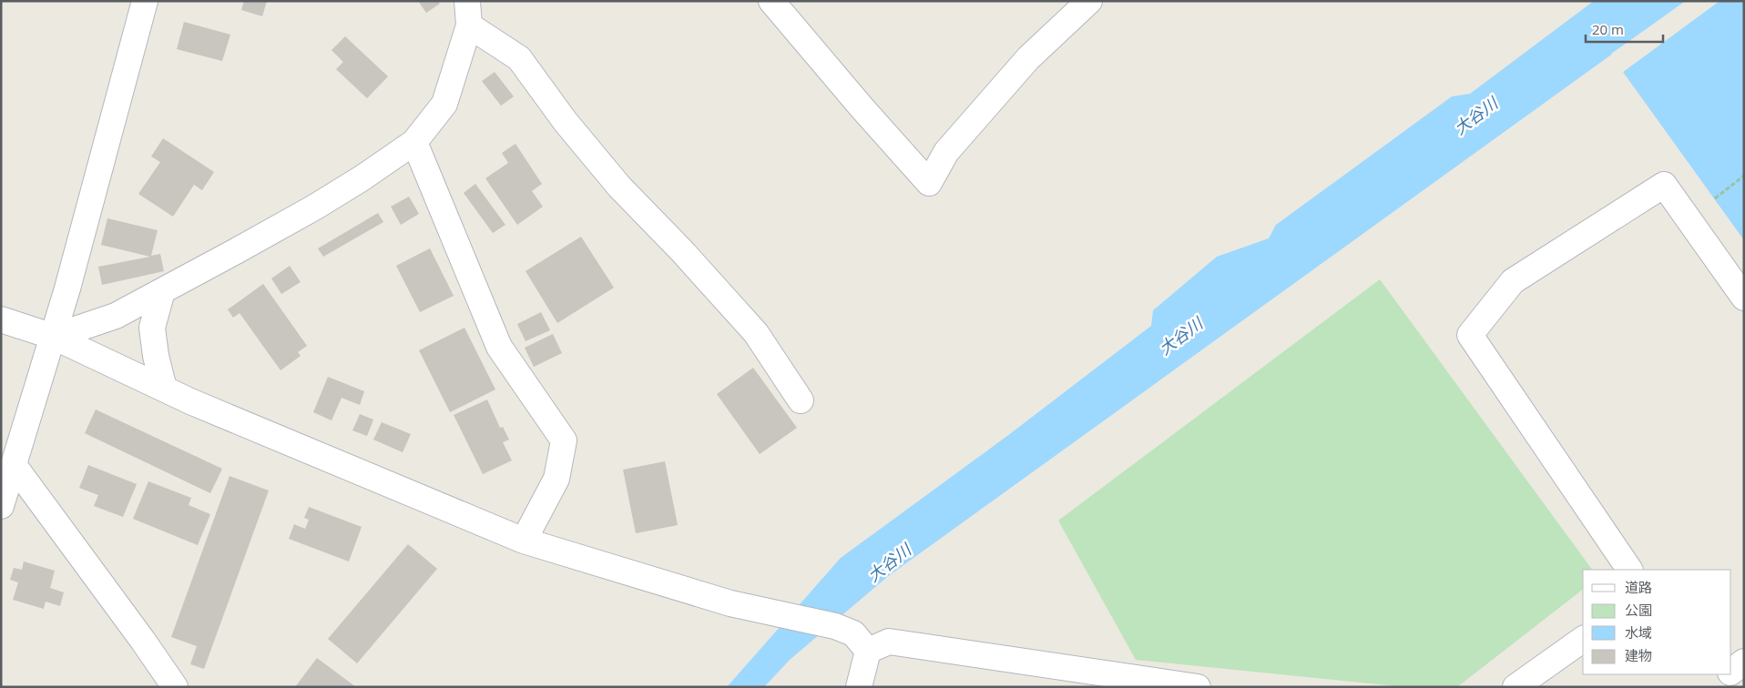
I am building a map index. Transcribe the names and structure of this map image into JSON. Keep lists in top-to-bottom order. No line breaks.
{"water":["大谷川"],"legend":["道路","公園","水域","建物"],"scale_bar":"20 m"}
